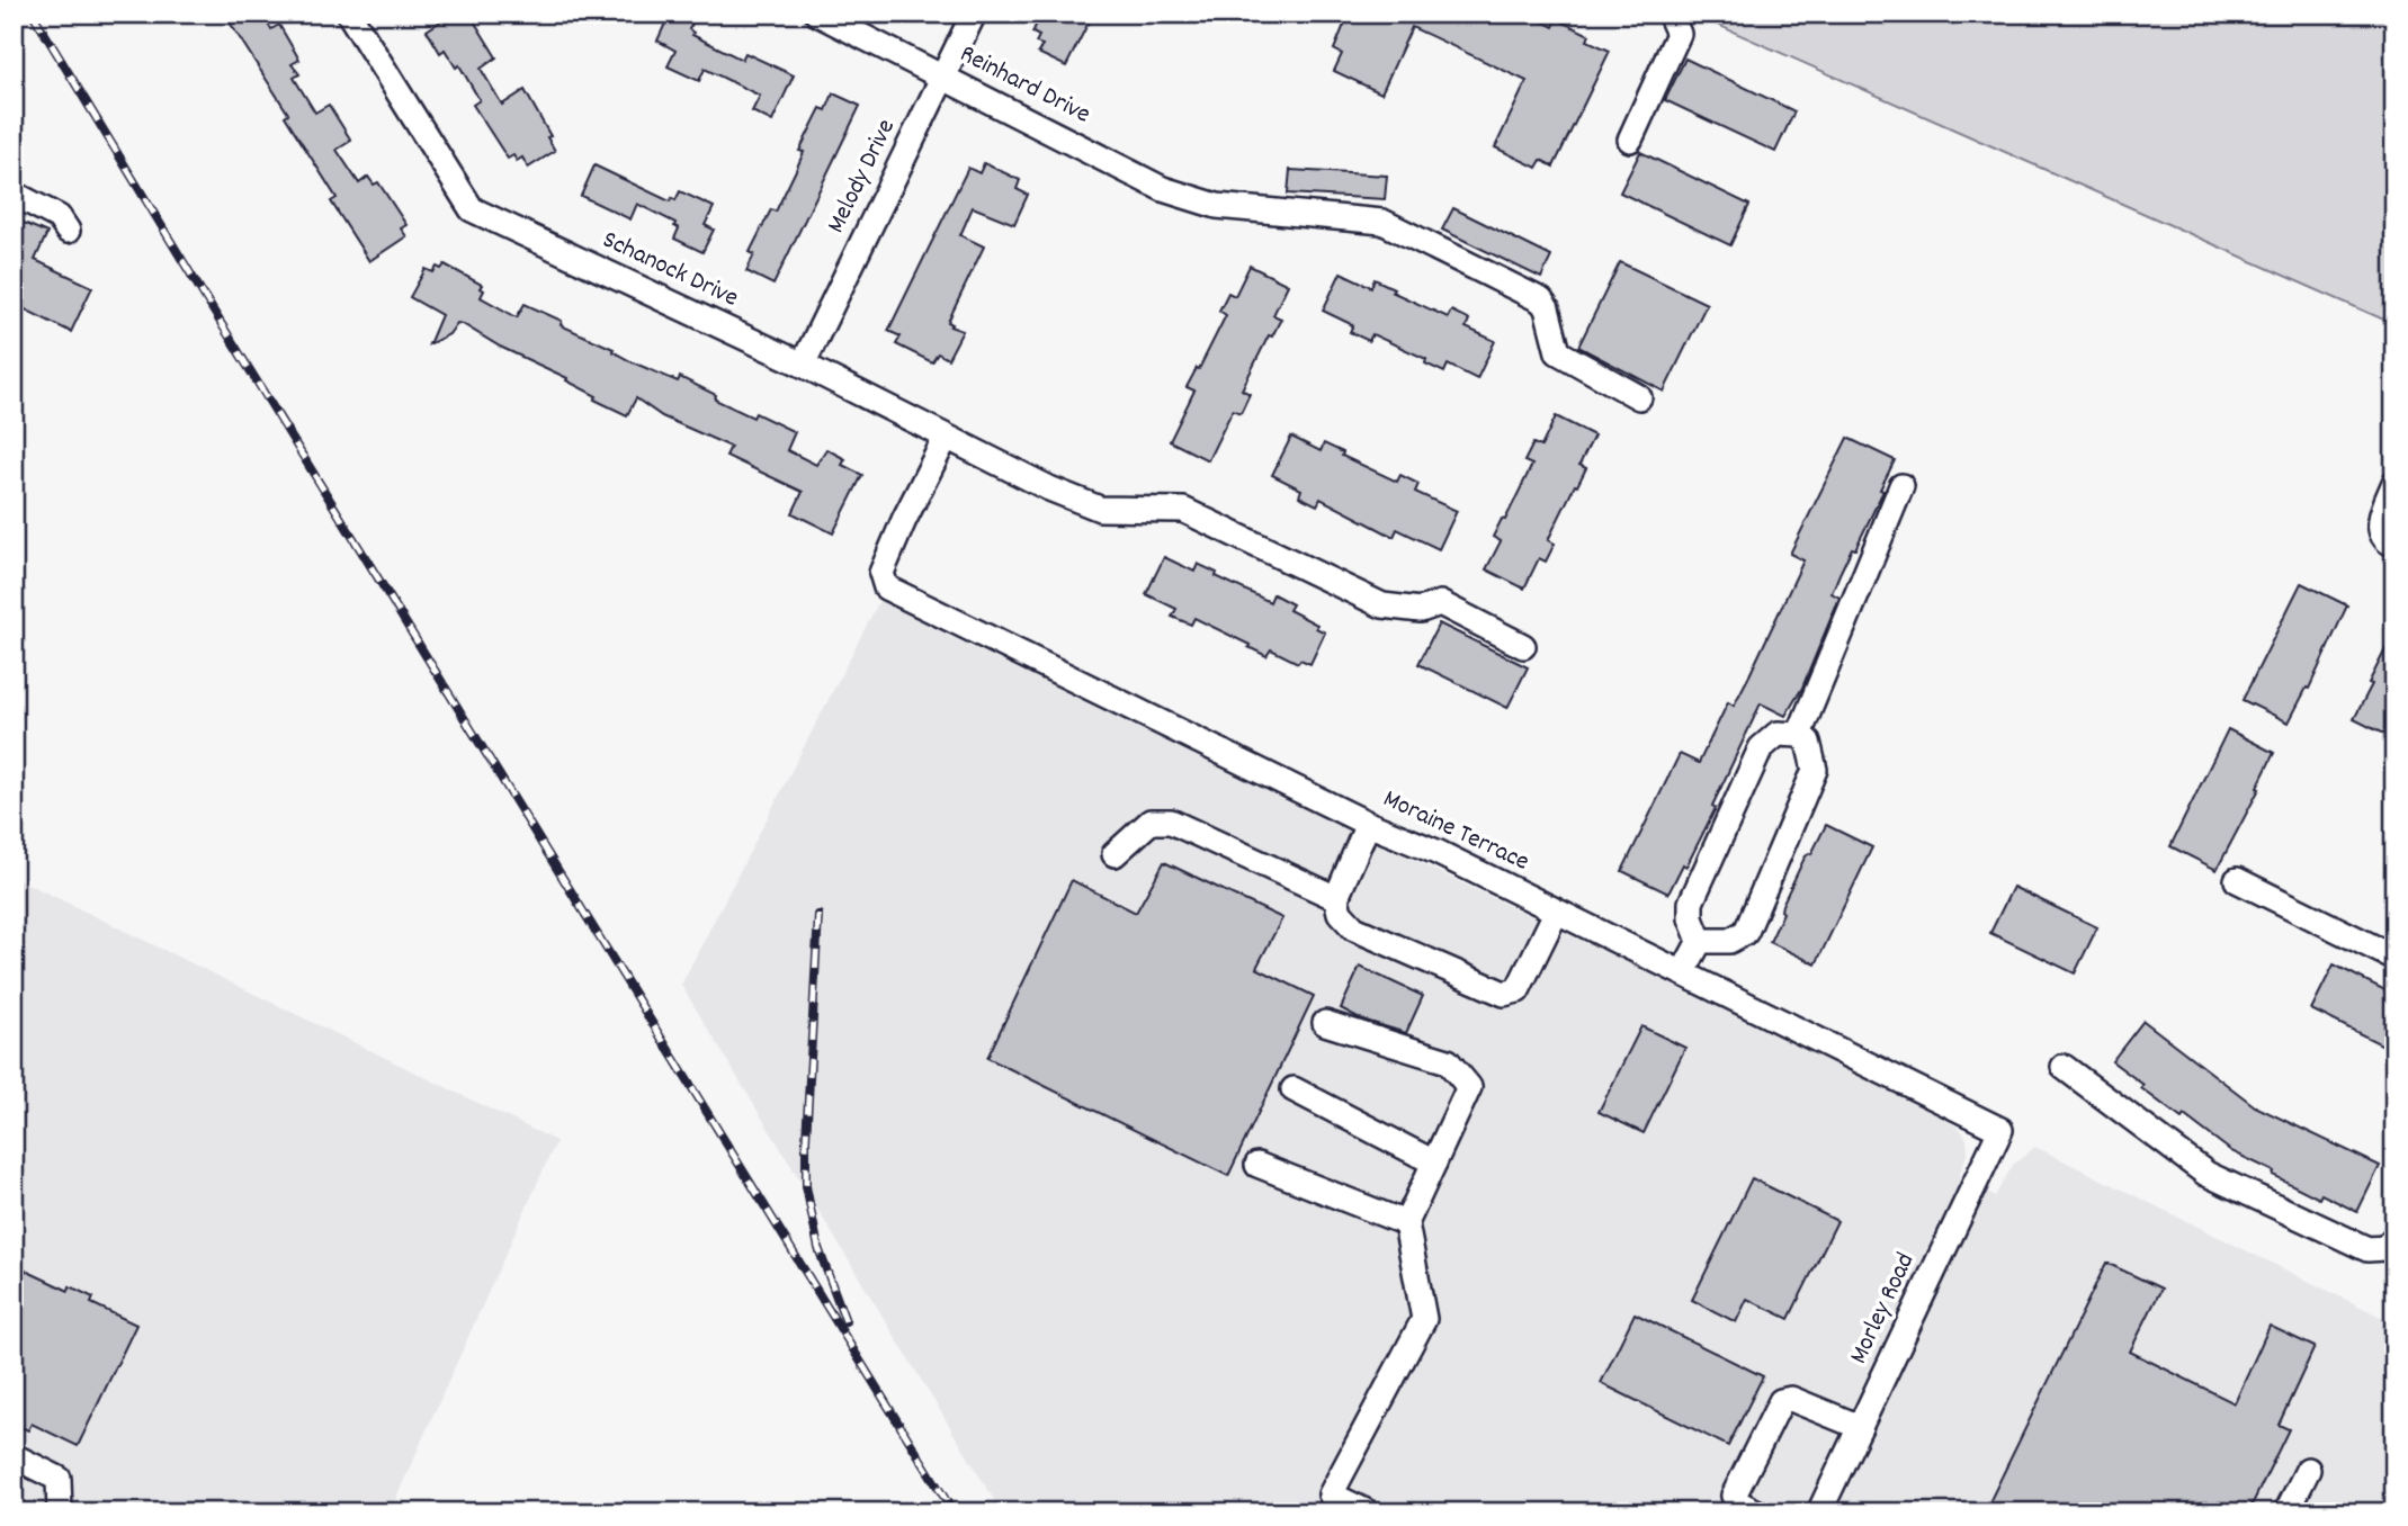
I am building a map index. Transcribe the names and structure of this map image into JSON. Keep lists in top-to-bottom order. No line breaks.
{"streets":{"street":["Reinhard Drive","Melody Drive","Schanock Drive","Moraine Terrace","Morley Road"]},"crossings":[["Reinhard Drive","Melody Drive"],["Melody Drive","Schanock Drive"],["Schanock Drive","Moraine Terrace"],["Moraine Terrace","Morley Road"]]}
